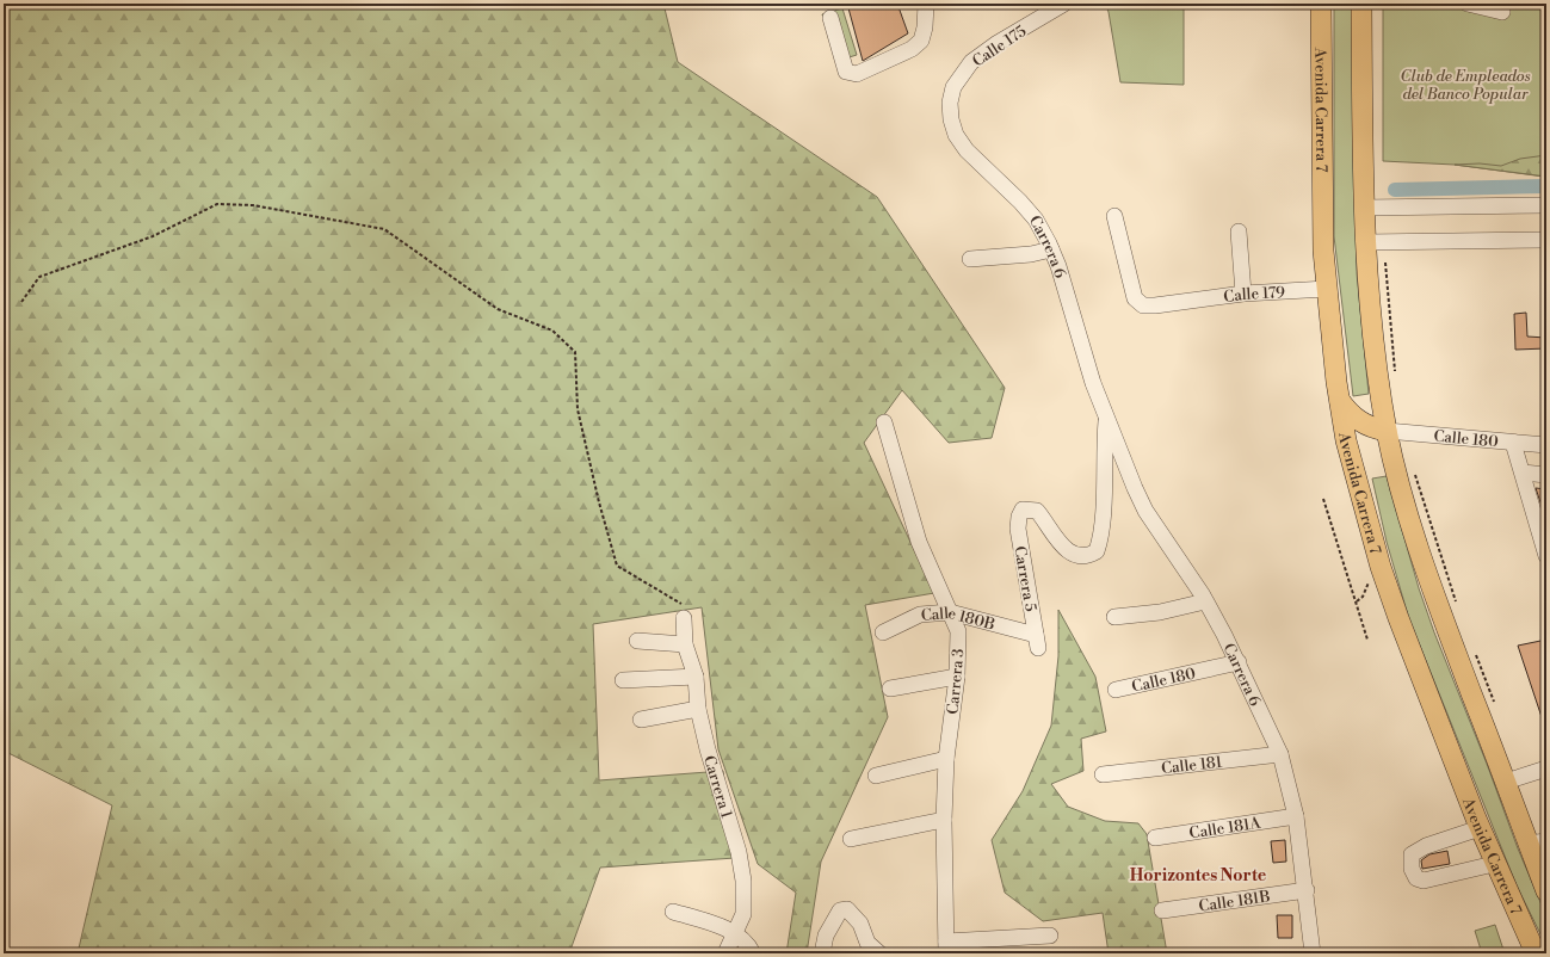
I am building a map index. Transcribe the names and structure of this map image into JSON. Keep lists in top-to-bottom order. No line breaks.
{"streets":{"main road":["Avenida Carrera 7"],"street":["Calle 175","Carrera 6","Calle 179","Calle 180","Carrera 5","Calle 180B","Carrera 3","Calle 181","Carrera 1","Calle 181A","Calle 181B"]},"crossings":[["Calle 175","Carrera 6"],["Avenida Carrera 7","Calle 179"],["Carrera 6","Calle 180"],["Carrera 6","Carrera 5"],["Carrera 6","Calle 181"],["Carrera 6","Calle 181A"],["Carrera 6","Calle 181B"],["Carrera 5","Calle 180B"],["Calle 180B","Carrera 3"]],"districts":["Horizontes Norte"],"parks":["Club de Empleados del Banco Popular"]}
